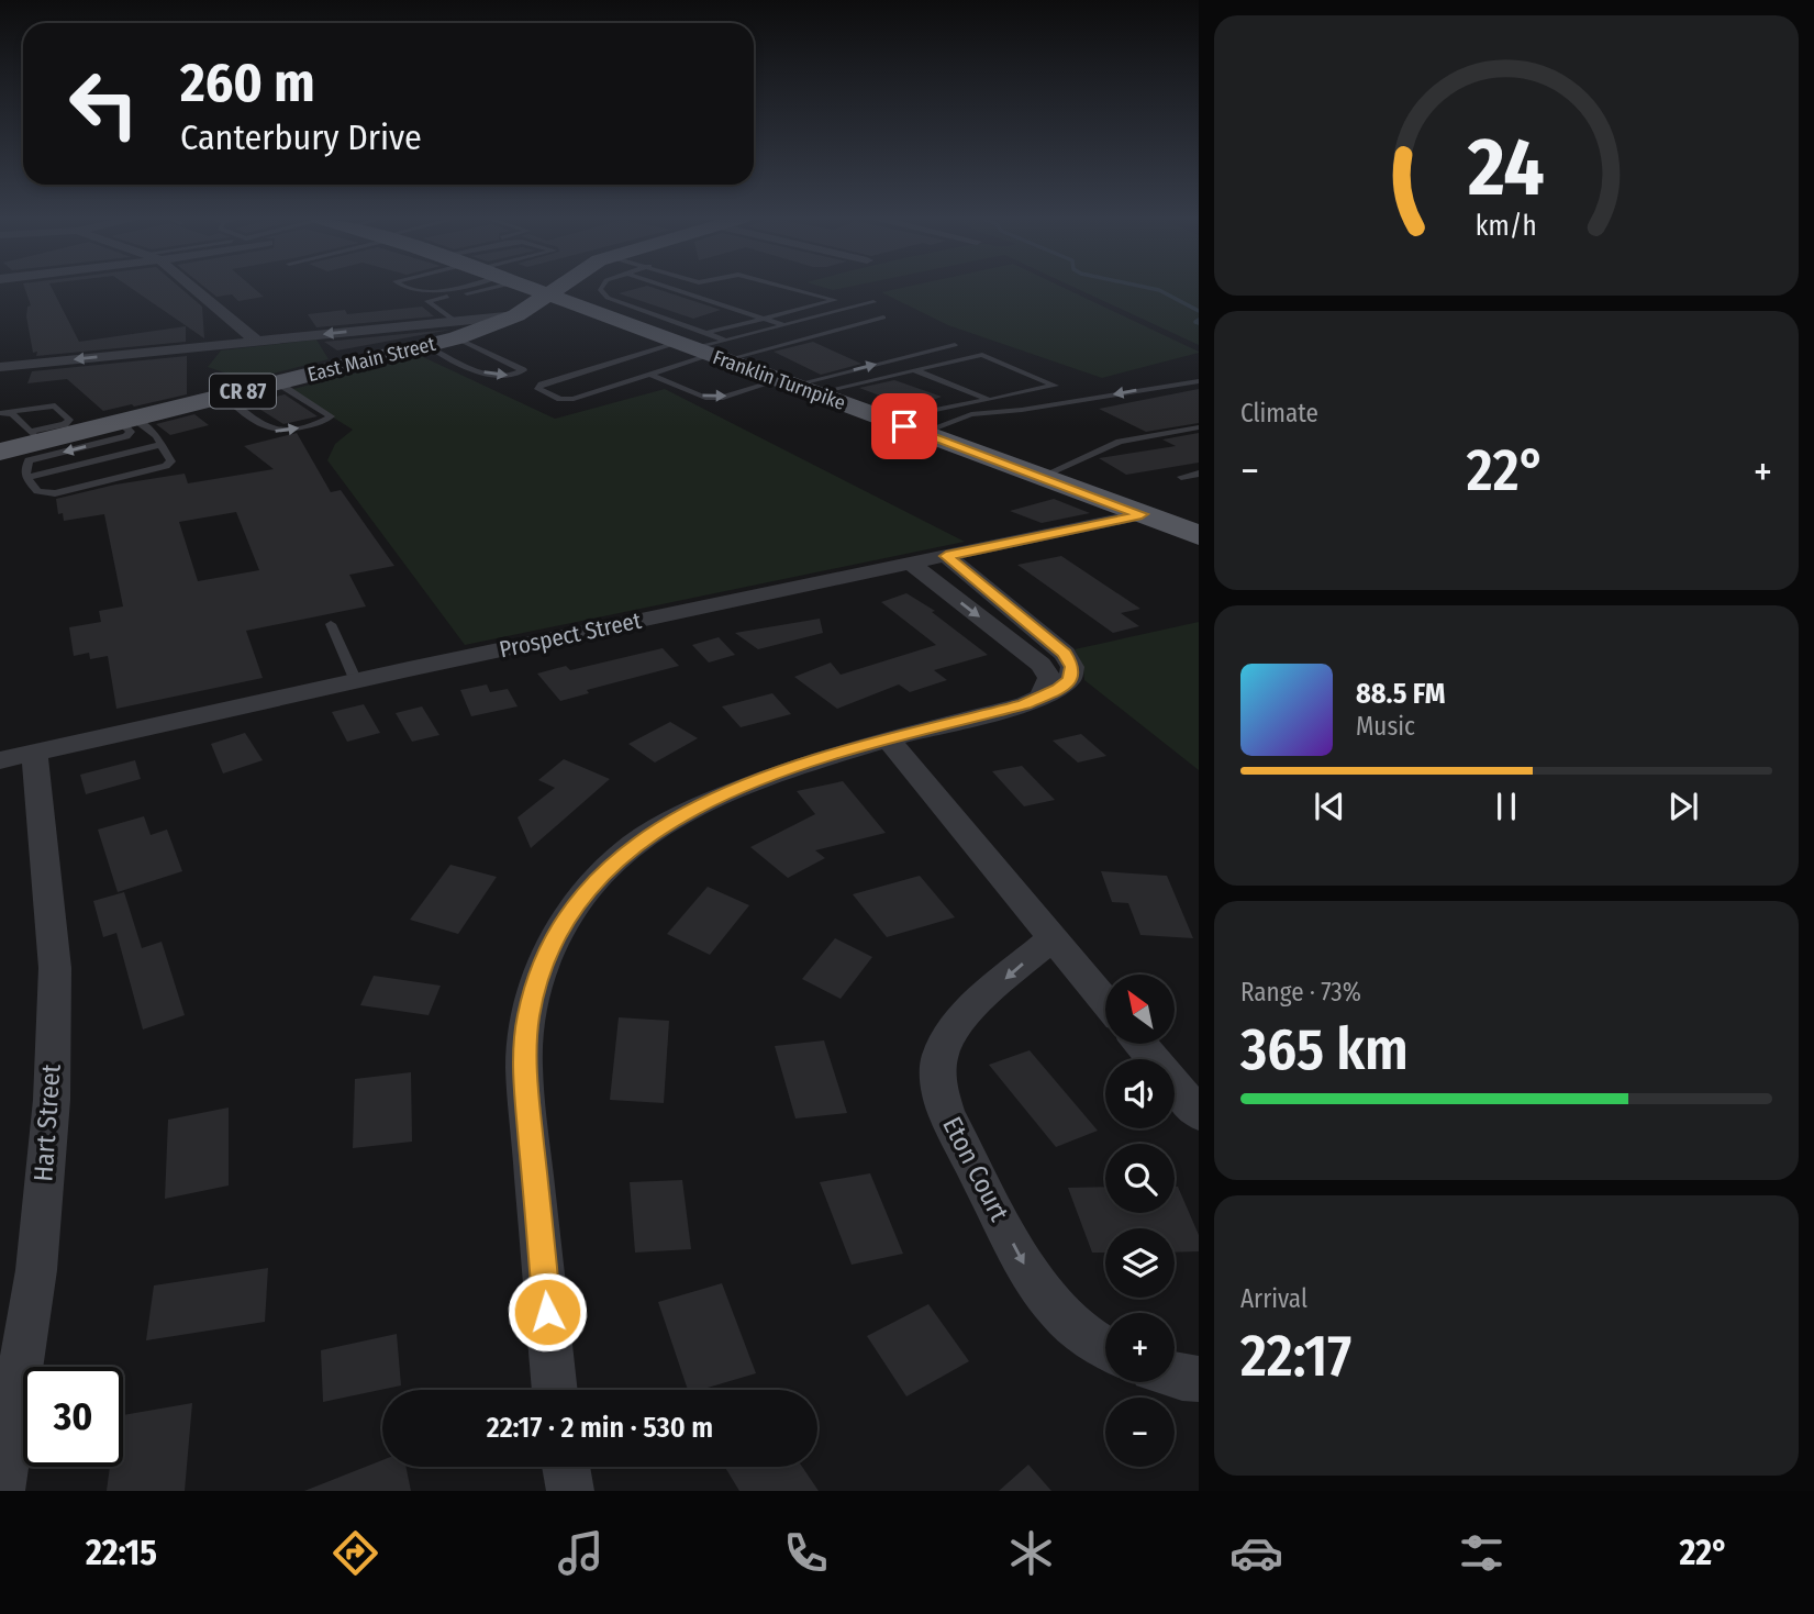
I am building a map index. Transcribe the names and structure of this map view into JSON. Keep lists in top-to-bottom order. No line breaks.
{"streets":{"main road":["East Main Street","Franklin Turnpike","CR 87"],"street":["Prospect Street","Hart Street","Eton Court"]},"crossings":[["East Main Street","Franklin Turnpike"],["Franklin Turnpike","Prospect Street"],["Prospect Street","Hart Street"]],"one_way":["Eton Court"],"north":"top left","page":{"turn":["260 m","Canterbury Drive"],"tile":["Climate",["Range · 73%","365 km"],["Arrival","22:17"]],"heat":["−","22°","+"],"song":["88.5 FM","Music"],"map_buttons":["+","−"],"limit":"30","trip":"22:17 · 2 min · 530 m","tabs":["22:15","22°"],"gauge":["24","km/h"]}}
